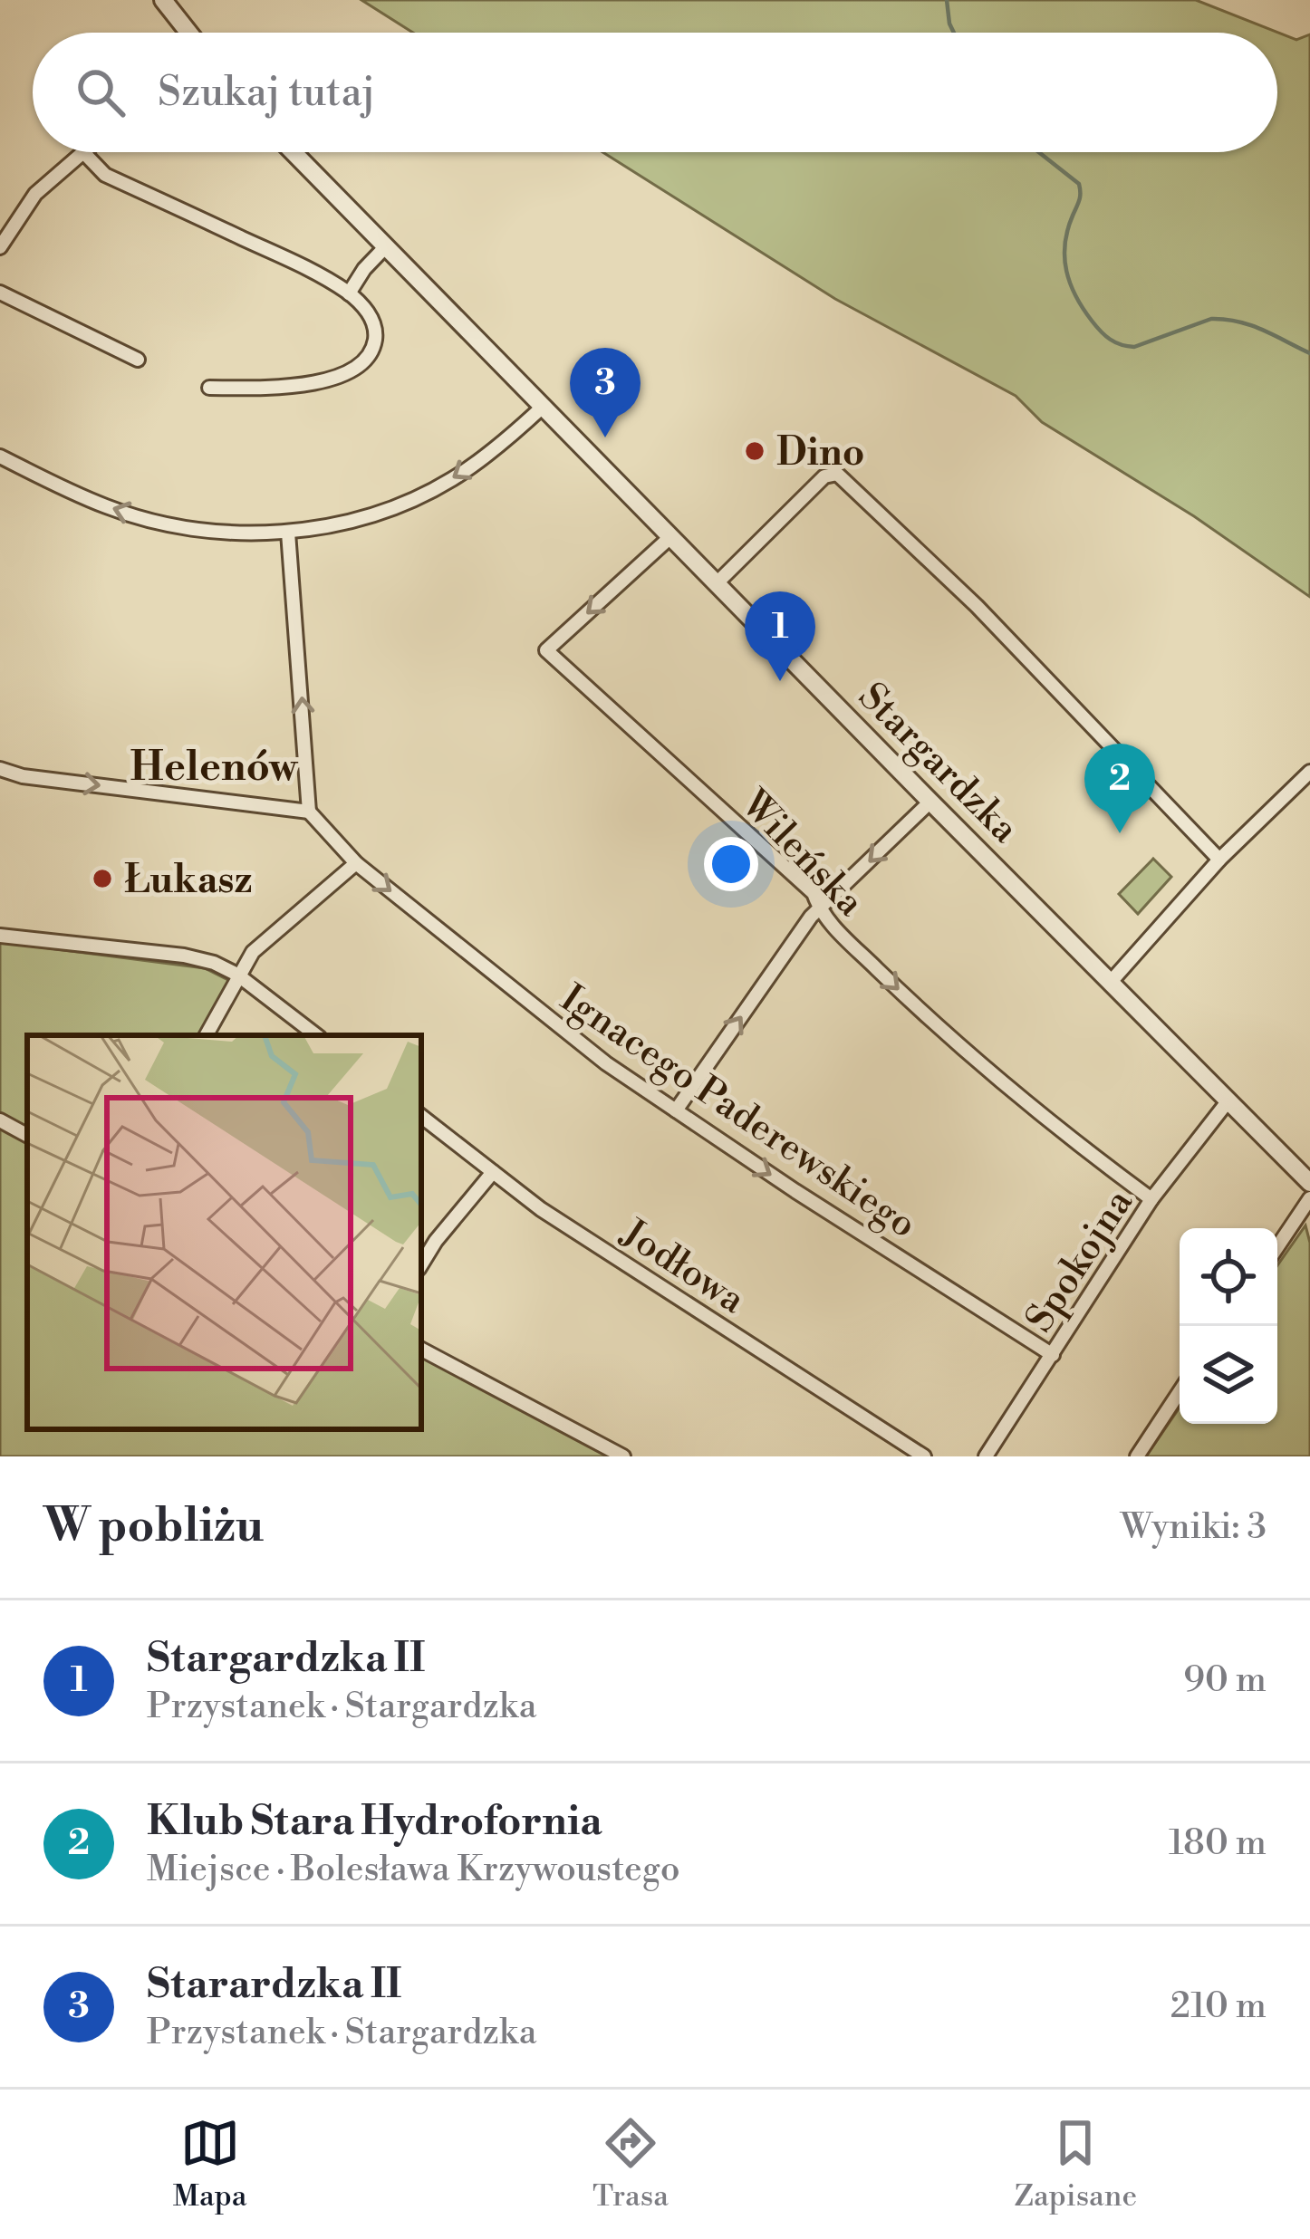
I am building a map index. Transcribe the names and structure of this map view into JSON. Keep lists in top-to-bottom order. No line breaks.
{"streets":{"street":["Stargardzka","Wileńska","Ignacego Paderewskiego","Spokojna","Jodłowa"]},"crossings":[["Stargardzka","Wileńska"],["Stargardzka","Spokojna"],["Wileńska","Spokojna"],["Ignacego Paderewskiego","Spokojna"]],"one_way":["Wileńska","Ignacego Paderewskiego"],"districts":["Helenów"],"places":["Dino","Łukasz"],"page":{"search":"Szukaj tutaj","pins":["3","1","2"],"heading":["W pobliżu","Wyniki: 3"],"list":[{"mark":"1","name":"Stargardzka II","note":"Przystanek · Stargardzka","value":"90 m"},{"mark":"2","name":"Klub Stara Hydrofornia","note":"Miejsce · Bolesława Krzywoustego","value":"180 m"},{"mark":"3","name":"Starardzka II","note":"Przystanek · Stargardzka","value":"210 m"}],"nav":["Mapa","Trasa","Zapisane"]}}
